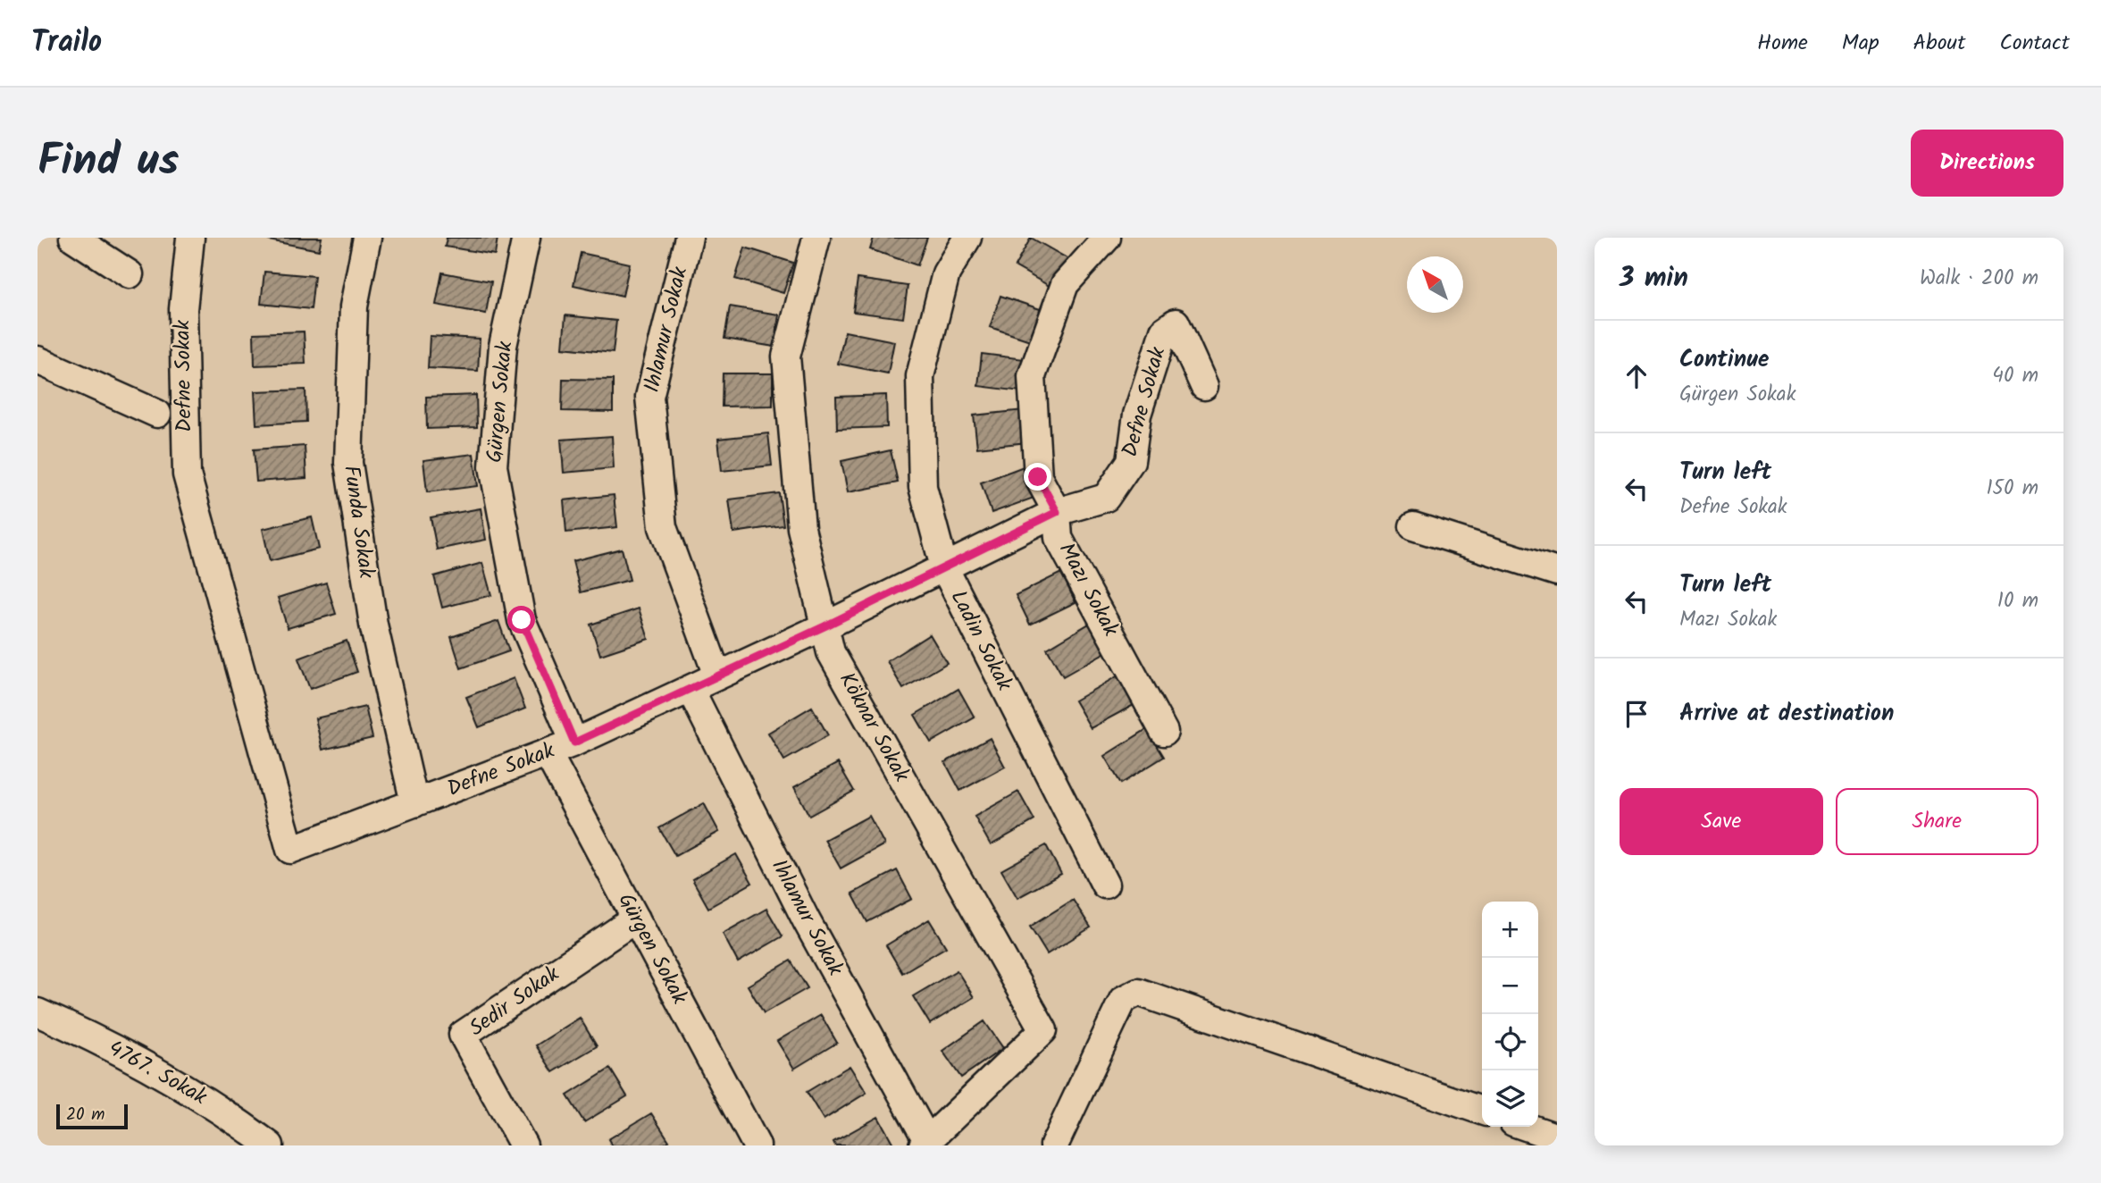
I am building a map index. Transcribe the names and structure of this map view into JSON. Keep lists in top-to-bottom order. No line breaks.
{"streets":{"street":["Ihlamur Sokak","Defne Sokak","Gürgen Sokak","Funda Sokak","Mazı Sokak","Ladin Sokak","Köknar Sokak","Sedir Sokak","4767. Sokak"]},"crossings":[["Ihlamur Sokak","Defne Sokak"],["Ihlamur Sokak","Köknar Sokak"],["Defne Sokak","Gürgen Sokak"],["Defne Sokak","Funda Sokak"],["Defne Sokak","Mazı Sokak"],["Defne Sokak","Ladin Sokak"],["Defne Sokak","Köknar Sokak"],["Gürgen Sokak","Sedir Sokak"]],"scale_bar":"20 m","north":"top left","page":{"header":"Trailo","nav":["Home","Map","About","Contact"],"title":"Find us","buttons":["Directions",["Save","Share"]],"heading":["3 min","Walk · 200 m"],"list":[["Continue","Gürgen Sokak","40 m"],["Turn left","Defne Sokak","150 m"],["Turn left","Mazı Sokak","10 m"],"Arrive at destination"],"map_buttons":["+","−"],"scale":"20 m"}}
